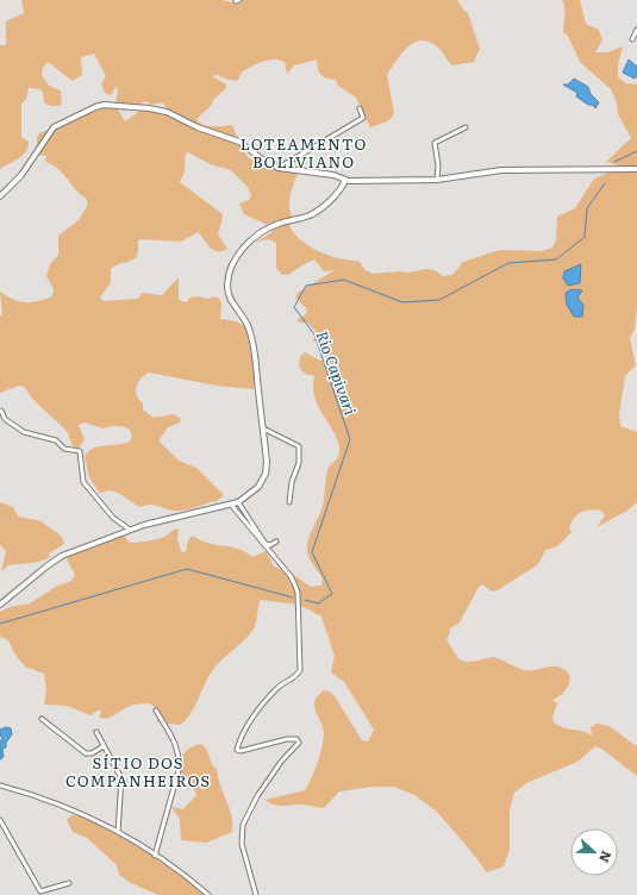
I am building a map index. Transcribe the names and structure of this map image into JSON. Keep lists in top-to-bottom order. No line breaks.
{"districts":["LOTEAMENTO BOLIVIANO","SÍTIO DOS COMPANHEIROS"],"water":["Rio Capivari"],"north":"right"}
